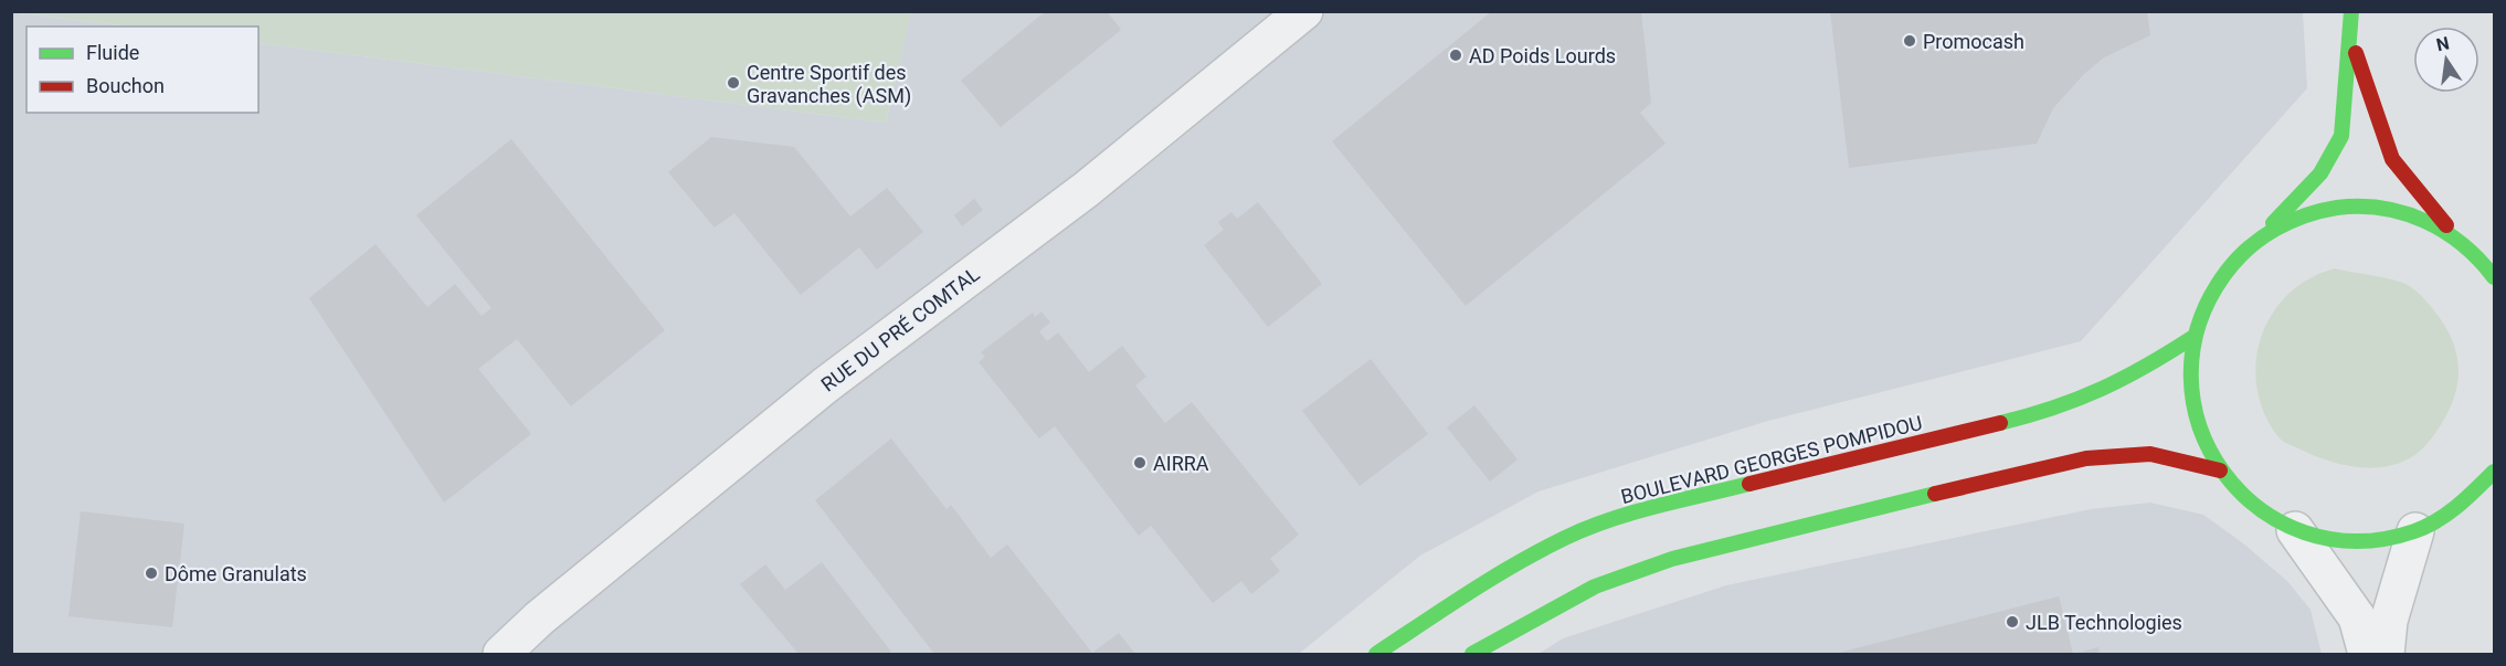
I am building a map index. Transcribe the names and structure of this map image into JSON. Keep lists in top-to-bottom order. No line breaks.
{"streets":{"main road":["BOULEVARD GEORGES POMPIDOU"],"street":["RUE DU PRÉ COMTAL"]},"places":["Promocash","AD Poids Lourds","Centre Sportif des Gravanches (ASM)","AIRRA","Dôme Granulats","JLB Technologies"],"legend":["Fluide","Bouchon"],"north":"top"}
